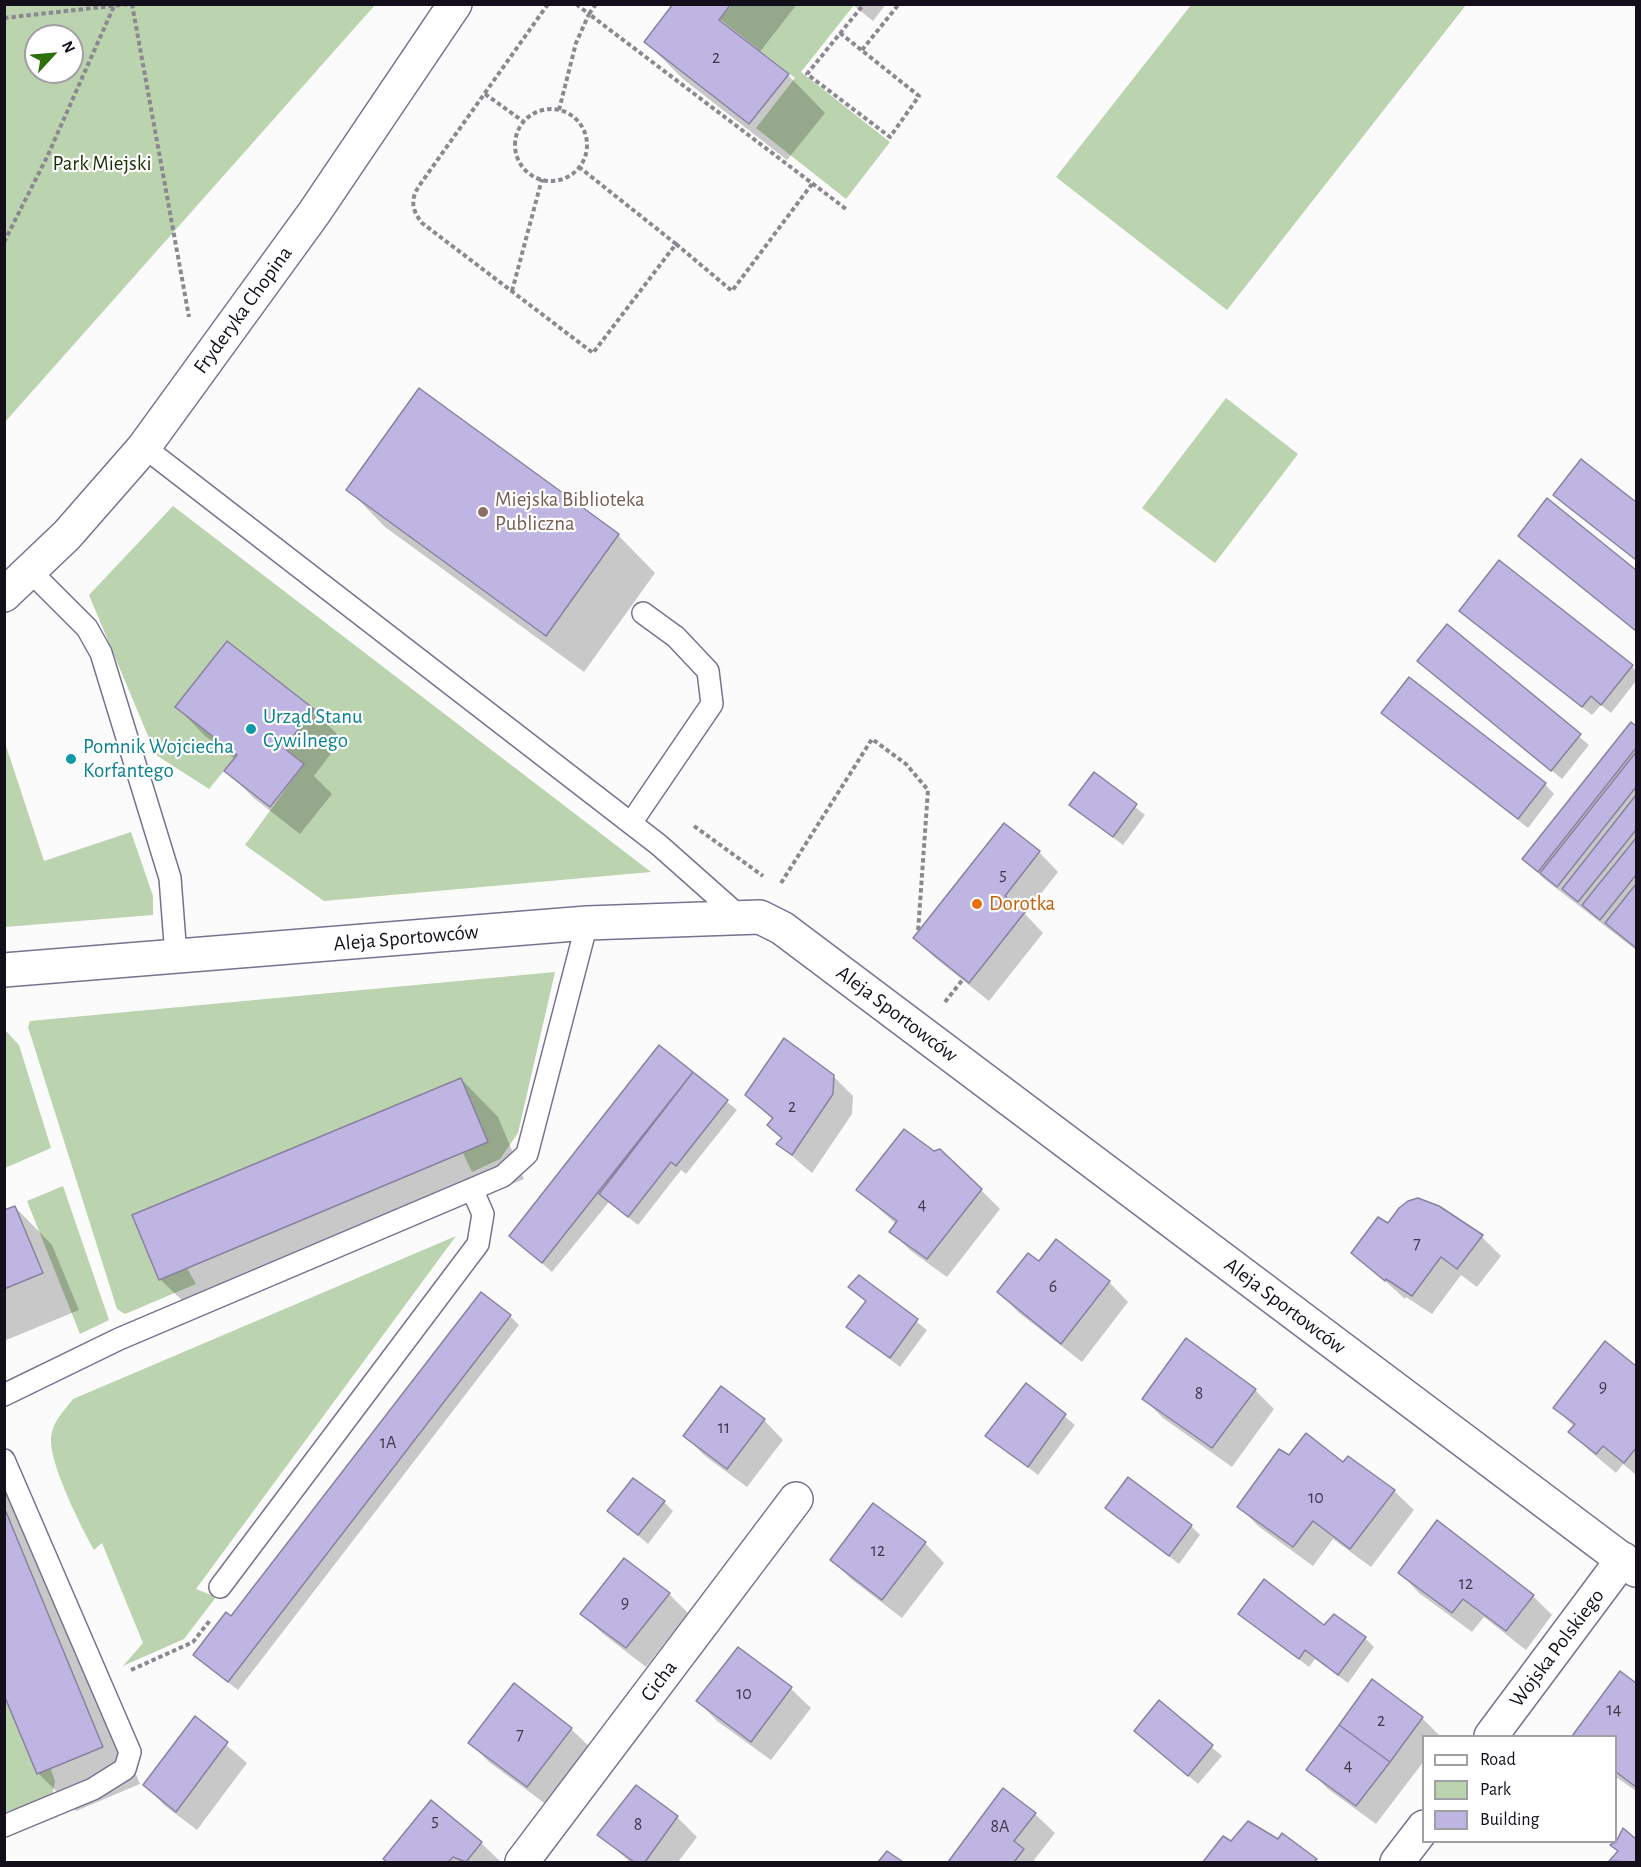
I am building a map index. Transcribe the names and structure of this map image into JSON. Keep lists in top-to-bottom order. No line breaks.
{"streets":{"street":["Fryderyka Chopina","Aleja Sportowców","Wojska Polskiego","Cicha"]},"crossings":[["Aleja Sportowców","Wojska Polskiego"]],"parks":["Park Miejski"],"places":["Miejska Biblioteka Publiczna","Urząd Stanu Cywilnego","Pomnik Wojciecha Korfantego","Dorotka"],"house_numbers":["2","5","2","4","7","6","9","8","11","1A","10","12","12","9","10","14","2","7","4","5","8","8A"],"legend":["Road","Park","Building"],"north":"top right"}
